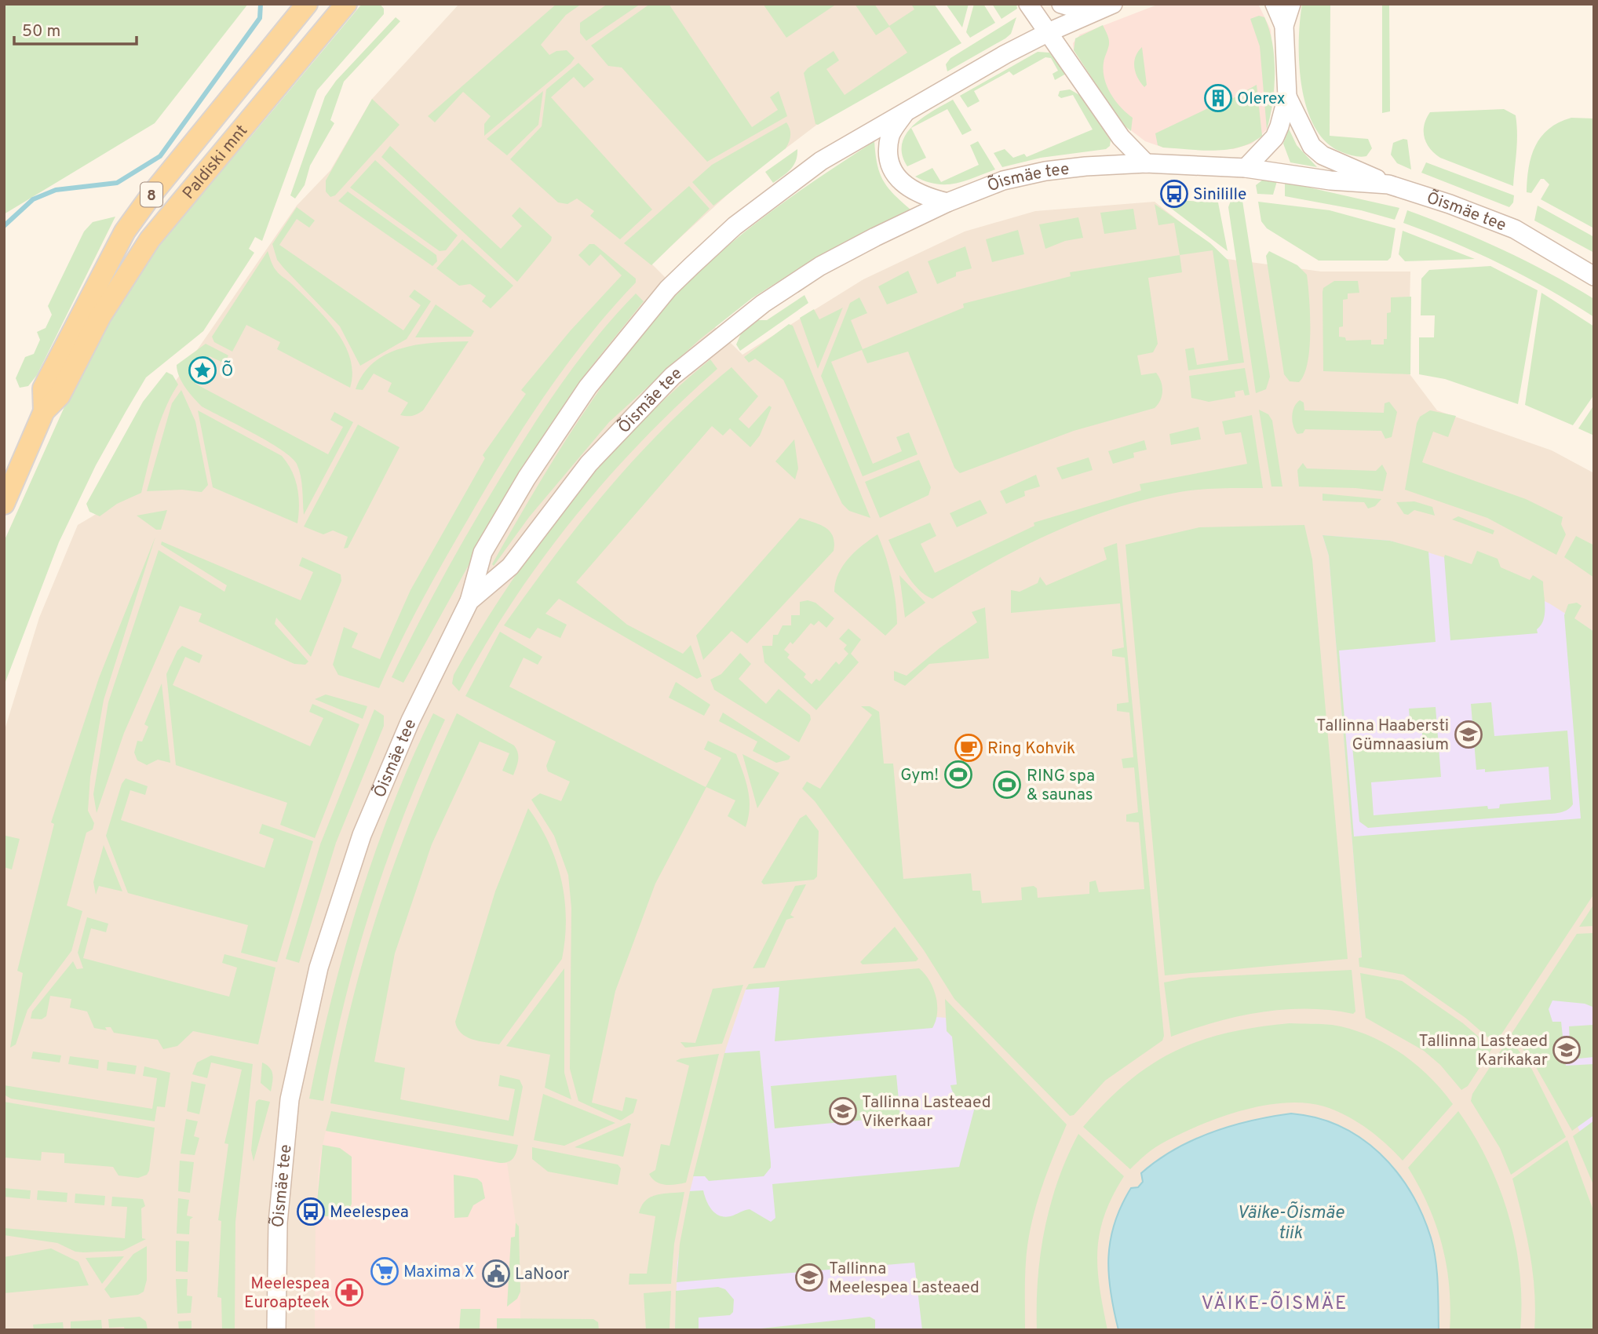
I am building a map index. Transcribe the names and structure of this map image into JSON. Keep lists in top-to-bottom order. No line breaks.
{"streets":{"main road":["Paldiski mnt","Õismäe tee","8"]},"districts":["VÄIKE-ÕISMÄE"],"water":["Väike-Õismäe tiik"],"places":{"building":["Olerex"],"bus stop":["Sinilille","Meelespea"],"place":["Õ"],"school or university":["Tallinna Haabersti Gümnaasium","Tallinna Lasteaed Karikakar","Tallinna Lasteaed Vikerkaar","Tallinna Meelespea Lasteaed"],"cafe":["Ring Kohvik"],"sports":["Gym!","RING spa & saunas"],"supermarket":["Maxima X"],"public building":["LaNoor"],"pharmacy":["Meelespea Euroapteek"]},"scale_bar":"50 m"}
